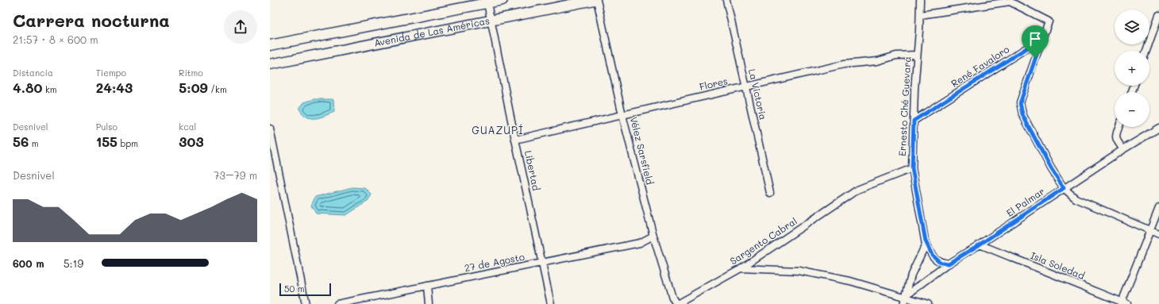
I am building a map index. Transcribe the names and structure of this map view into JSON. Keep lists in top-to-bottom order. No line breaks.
{"streets":{"main road":["Avenida de Las Américas"],"street":["René Favaloro","Flores","La Victoria","Ernesto Ché Guevara","Vélez Sarsfield","Libertad","El Palmar","Sargento Cabral","27 de Agosto","Isla Soledad"]},"crossings":[["Avenida de Las Américas","Libertad"],["René Favaloro","Ernesto Ché Guevara"],["Flores","La Victoria"],["Flores","Ernesto Ché Guevara"],["Flores","Vélez Sarsfield"],["Flores","Libertad"],["Ernesto Ché Guevara","El Palmar"],["Ernesto Ché Guevara","Sargento Cabral"],["Vélez Sarsfield","Sargento Cabral"],["Vélez Sarsfield","27 de Agosto"],["Libertad","27 de Agosto"],["El Palmar","Isla Soledad"]],"districts":["GUAZUPÍ"],"scale_bar":"50 m","page":{"heading":["Carrera nocturna","21:57 · 8 × 600 m"],"map_buttons":["+","−"],"stats":[["Distancia","4.80 km"],["Tiempo","24:43"],["Ritmo","5:09 /km"],["Desnivel","56 m"],["Pulso","155 bpm"],["kcal","303"]],"chart":["Desnivel","73–79 m"],"list":[{"name":"600 m","note":"5:19"}],"scale":"50 m"}}
